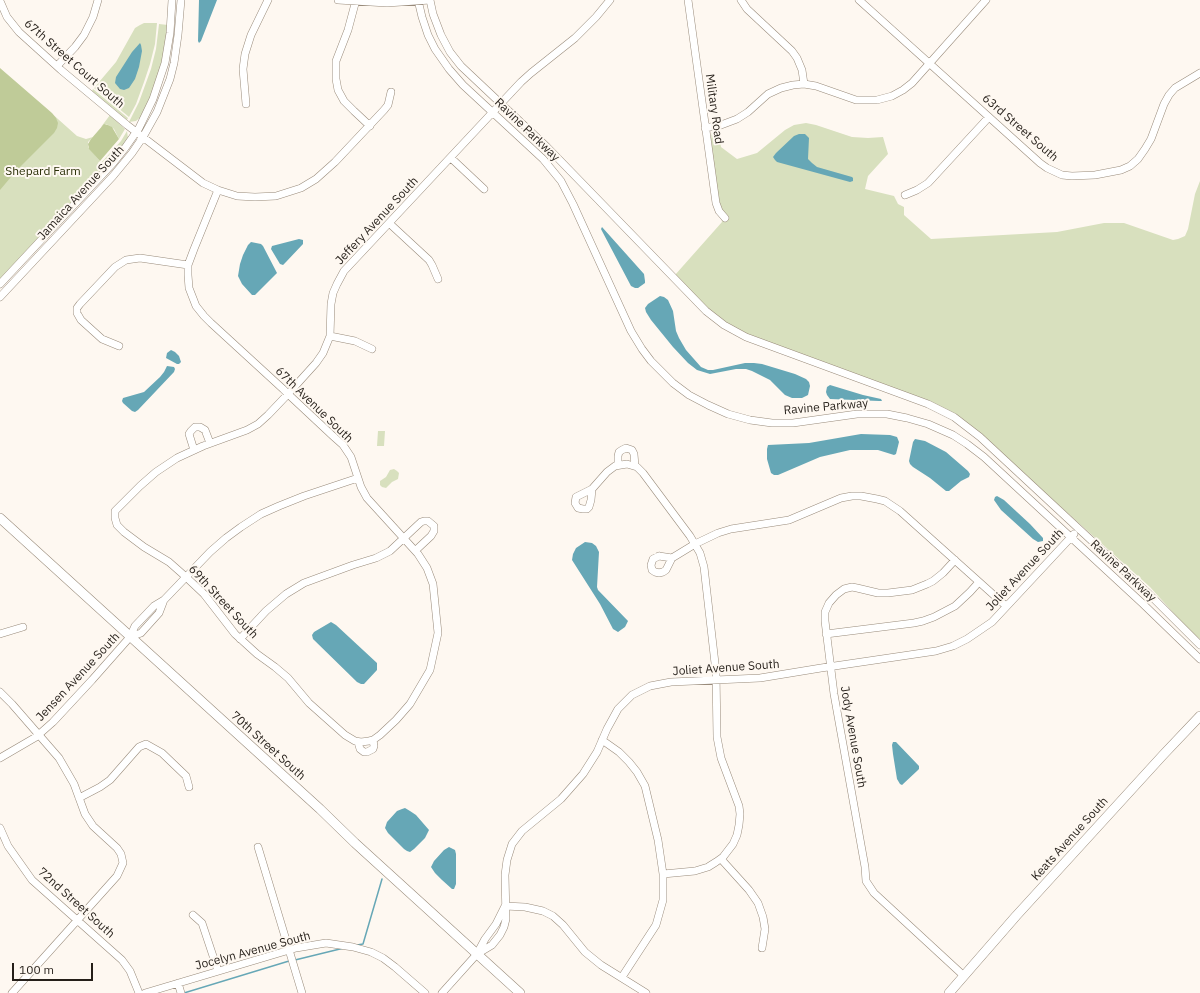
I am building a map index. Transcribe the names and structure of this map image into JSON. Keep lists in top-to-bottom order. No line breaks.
{"streets":{"main road":["70th Street South","Keats Avenue South"],"street":["67th Street Court South","Military Road","63rd Street South","Ravine Parkway","Jamaica Avenue South","Jeffery Avenue South","67th Avenue South","Joliet Avenue South","69th Street South","Jensen Avenue South","Jody Avenue South","72nd Street South","Jocelyn Avenue South"]},"crossings":[["67th Street Court South","Jamaica Avenue South"],["67th Street Court South","67th Avenue South"],["Ravine Parkway","Jeffery Avenue South"],["Ravine Parkway","Joliet Avenue South"],["Jeffery Avenue South","67th Avenue South"],["Jeffery Avenue South","69th Street South"],["67th Avenue South","69th Street South"],["67th Avenue South","Jensen Avenue South"],["Joliet Avenue South","Jody Avenue South"],["Joliet Avenue South","70th Street South"],["69th Street South","Jensen Avenue South"],["Jensen Avenue South","70th Street South"],["Jody Avenue South","Keats Avenue South"]],"parks":["Shepard Farm"],"scale_bar":"100 m"}
